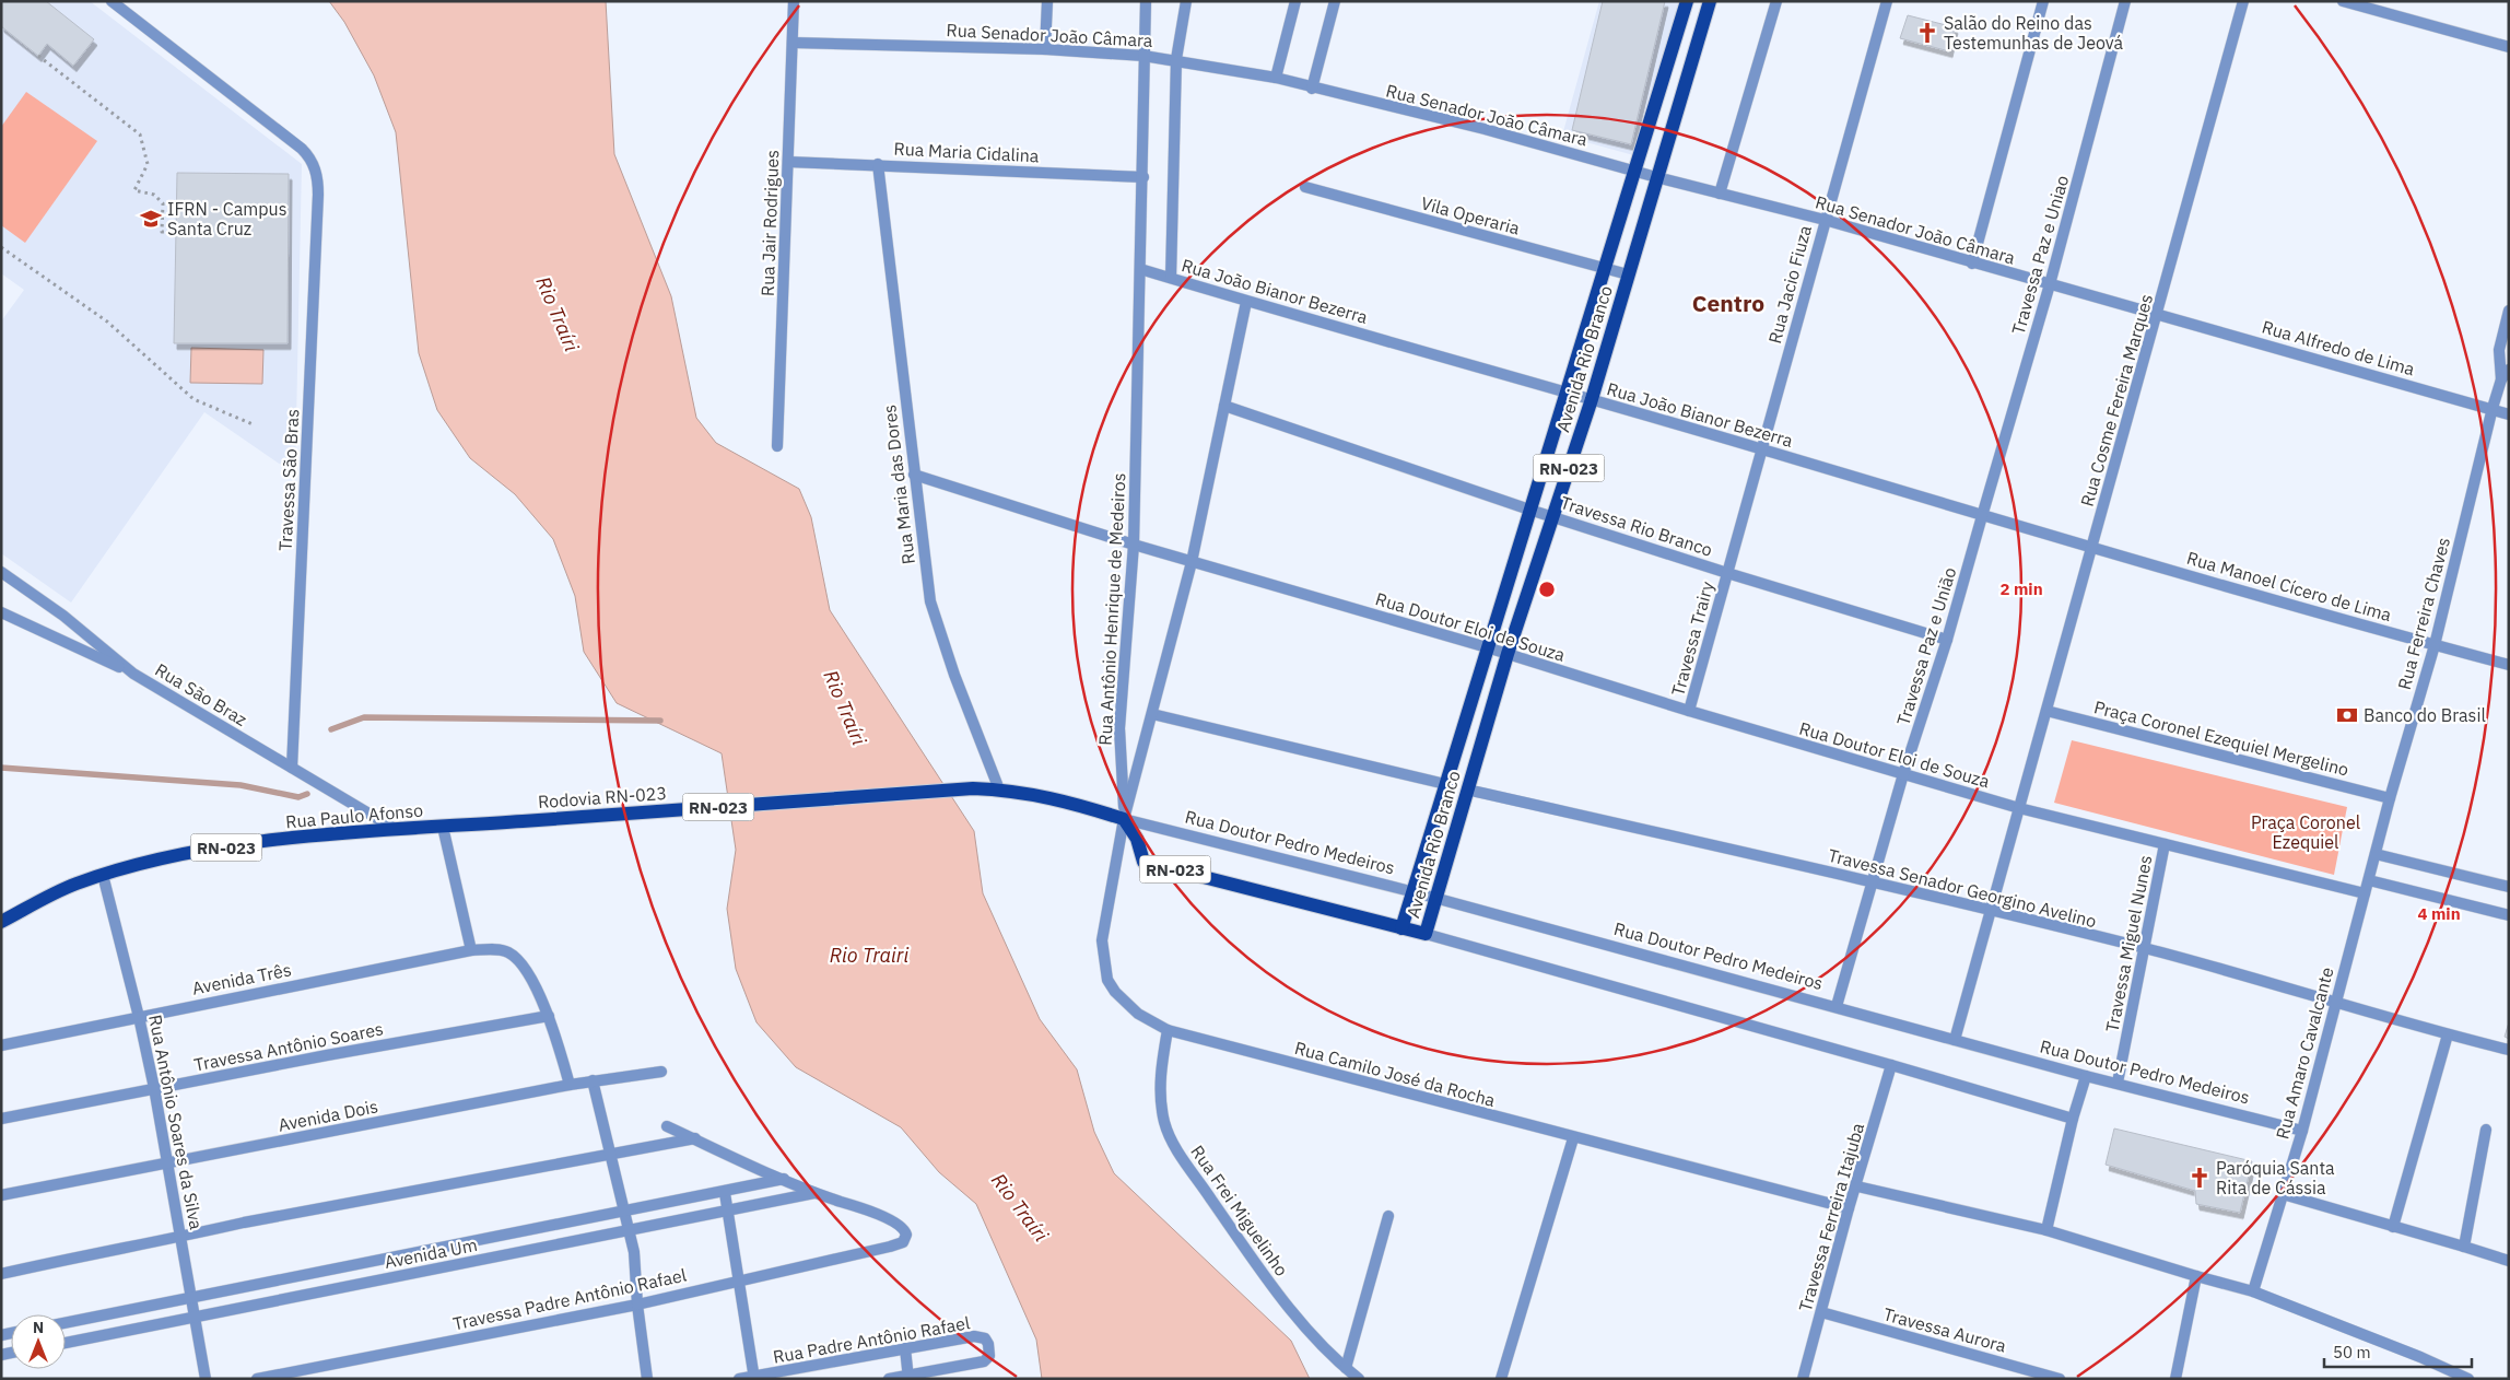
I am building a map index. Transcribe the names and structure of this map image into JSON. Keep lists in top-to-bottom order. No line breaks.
{"streets":{"main road":["Avenida Rio Branco","RN-023","Rodovia RN-023","Rua Paulo Afonso","Rua Doutor Pedro Medeiros"],"street":["Rua Senador João Câmara","Rua Maria Cidalina","Vila Operaria","Rua Jair Rodrigues","Travessa Paz e Uniao","Rua Jacio Fiuza","Rua João Bianor Bezerra","Rua Alfredo de Lima","Rua Cosme Fereira Marques","Travessa São Bras","Rua Maria das Dores","Travessa Rio Branco","Rua Manoel Cícero de Lima","Rua Antônio Henrique de Medeiros","Rua Ferreira Chaves","Rua Doutor Eloi de Souza","Travessa Trairy","Travessa Paz e União","Rua São Braz","Praça Coronel Ezequiel Mergelino","Travessa Senador Georgino Avelino","Travessa Miguel Nunes","Avenida Três","Travessa Antônio Soares","Rua Amaro Cavalcante","Rua Camilo José da Rocha","Avenida Dois","Rua Antônio Soares da Silva","Rua Frei Miguelinho","Travessa Ferreira Itajuba","Avenida Um","Travessa Padre Antônio Rafael","Travessa Aurora","Rua Padre Antônio Rafael"]},"crossings":[["Rua Senador João Câmara","Rua Jair Rodrigues"],["Rua Senador João Câmara","Travessa Paz e Uniao"],["Rua Senador João Câmara","Rua Jacio Fiuza"],["Rua Senador João Câmara","Rua Alfredo de Lima"],["Rua Senador João Câmara","Avenida Rio Branco"],["Rua Senador João Câmara","Rua Cosme Fereira Marques"],["Rua Senador João Câmara","Rua Antônio Henrique de Medeiros"],["Rua Maria Cidalina","Rua Jair Rodrigues"],["Rua Maria Cidalina","Rua Maria das Dores"],["Rua Maria Cidalina","Rua Antônio Henrique de Medeiros"],["Vila Operaria","Avenida Rio Branco"],["Travessa Paz e Uniao","Rua João Bianor Bezerra"],["Travessa Paz e Uniao","Travessa Paz e União"],["Rua Jacio Fiuza","Rua João Bianor Bezerra"],["Rua Jacio Fiuza","Travessa Trairy"],["Rua João Bianor Bezerra","Avenida Rio Branco"],["Rua João Bianor Bezerra","Rua Cosme Fereira Marques"],["Rua João Bianor Bezerra","Rua Manoel Cícero de Lima"],["Rua João Bianor Bezerra","Rua Antônio Henrique de Medeiros"],["Rua João Bianor Bezerra","Travessa Trairy"],["Rua João Bianor Bezerra","Travessa Paz e União"],["Rua Alfredo de Lima","Rua Cosme Fereira Marques"],["Rua Alfredo de Lima","Rua Ferreira Chaves"],["Avenida Rio Branco","RN-023"],["Avenida Rio Branco","Travessa Rio Branco"],["Avenida Rio Branco","Rua Doutor Eloi de Souza"],["Avenida Rio Branco","Rua Doutor Pedro Medeiros"],["Avenida Rio Branco","Travessa Senador Georgino Avelino"],["Rua Cosme Fereira Marques","Rua Manoel Cícero de Lima"],["Rua Cosme Fereira Marques","Rua Doutor Eloi de Souza"],["Rua Cosme Fereira Marques","Praça Coronel Ezequiel Mergelino"],["Rua Cosme Fereira Marques","Rua Doutor Pedro Medeiros"],["Rua Cosme Fereira Marques","Travessa Senador Georgino Avelino"],["RN-023","Rua Antônio Henrique de Medeiros"],["RN-023","Rua Doutor Pedro Medeiros"],["RN-023","Rua Camilo José da Rocha"],["Travessa São Bras","Rua São Braz"],["Rua Maria das Dores","Rua Doutor Eloi de Souza"],["Rua Maria das Dores","Rua Doutor Pedro Medeiros"],["Travessa Rio Branco","Travessa Trairy"],["Travessa Rio Branco","Travessa Paz e União"],["Rua Manoel Cícero de Lima","Rua Ferreira Chaves"],["Rua Antônio Henrique de Medeiros","Rua Doutor Eloi de Souza"],["Rua Antônio Henrique de Medeiros","Rua Doutor Pedro Medeiros"],["Rua Antônio Henrique de Medeiros","Rua Camilo José da Rocha"],["Rua Ferreira Chaves","Praça Coronel Ezequiel Mergelino"],["Rua Ferreira Chaves","Rua Amaro Cavalcante"],["Rua Doutor Eloi de Souza","Travessa Trairy"],["Rua Doutor Eloi de Souza","Travessa Paz e União"],["Travessa Paz e União","Rua Doutor Pedro Medeiros"],["Travessa Paz e União","Travessa Senador Georgino Avelino"],["Rua São Braz","Rua Paulo Afonso"],["Rodovia RN-023","Rua Paulo Afonso"],["Rodovia RN-023","Rua Doutor Pedro Medeiros"],["Rua Paulo Afonso","Rua Antônio Soares da Silva"],["Rua Doutor Pedro Medeiros","Travessa Miguel Nunes"],["Rua Doutor Pedro Medeiros","Rua Amaro Cavalcante"],["Rua Doutor Pedro Medeiros","Rua Camilo José da Rocha"],["Travessa Senador Georgino Avelino","Travessa Miguel Nunes"],["Travessa Senador Georgino Avelino","Rua Amaro Cavalcante"],["Avenida Três","Travessa Antônio Soares"],["Avenida Três","Avenida Dois"],["Avenida Três","Rua Antônio Soares da Silva"],["Travessa Antônio Soares","Rua Antônio Soares da Silva"],["Rua Camilo José da Rocha","Rua Frei Miguelinho"],["Rua Camilo José da Rocha","Travessa Ferreira Itajuba"],["Avenida Dois","Rua Antônio Soares da Silva"],["Rua Antônio Soares da Silva","Avenida Um"],["Travessa Ferreira Itajuba","Travessa Aurora"],["Avenida Um","Travessa Padre Antônio Rafael"]],"districts":["Centro"],"water":["Rio Traíri","Rio Trairi"],"parks":["Praça Coronel Ezequiel"],"places":{"church":["Salão do Reino das Testemunhas de Jeová","Paróquia Santa Rita de Cássia"],"school or university":["IFRN - Campus Santa Cruz"],"bank":["Banco do Brasil"]},"scale_bar":"50 m","north":"top","rings":["2 min","4 min"]}
